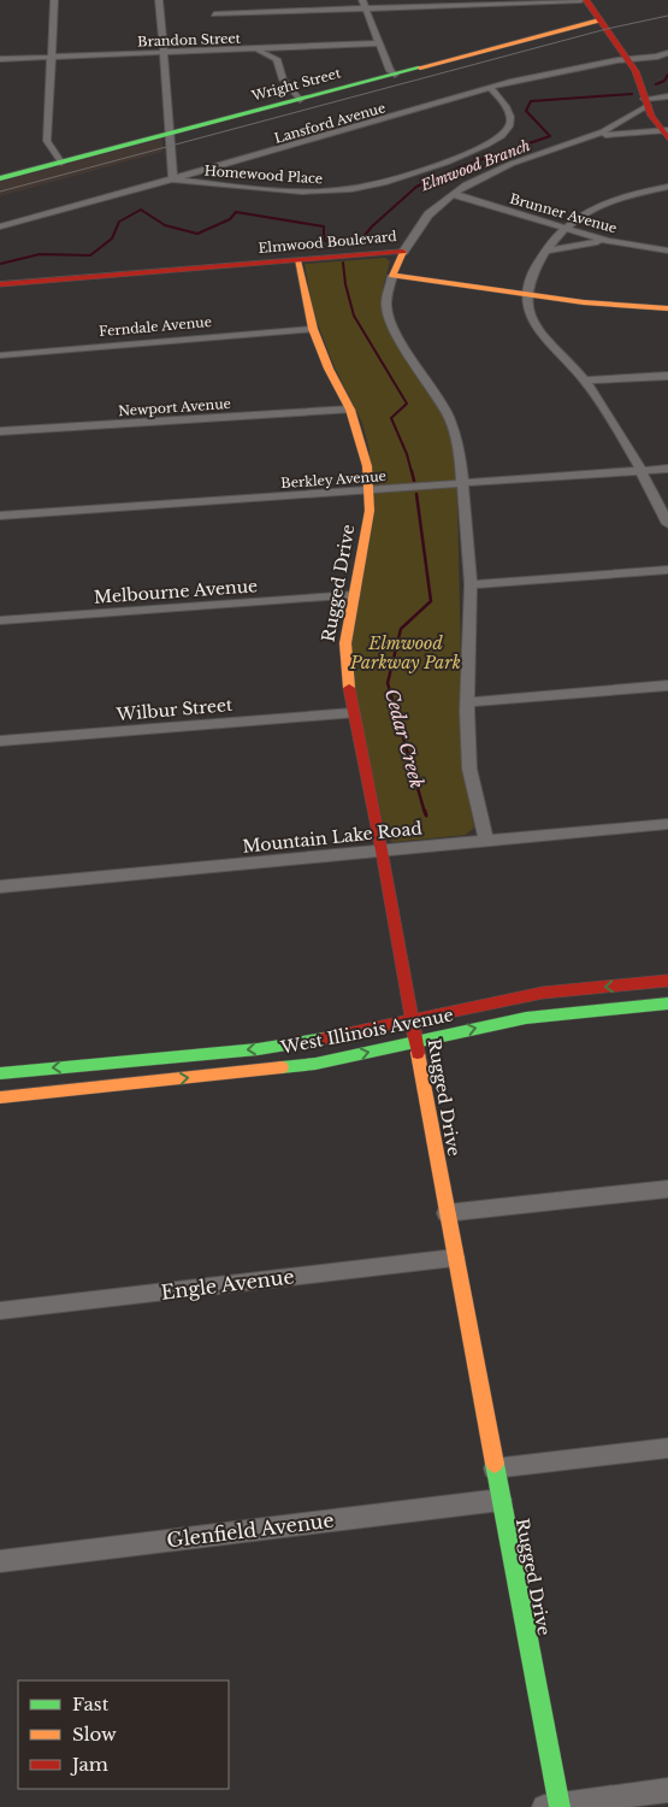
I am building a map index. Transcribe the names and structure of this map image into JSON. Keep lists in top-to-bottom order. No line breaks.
{"streets":{"street":["Brandon Street","Wright Street","Lansford Avenue","Homewood Place","Brunner Avenue","Elmwood Boulevard","Ferndale Avenue","Newport Avenue","Berkley Avenue","Rugged Drive","Melbourne Avenue","Wilbur Street","Mountain Lake Road","West Illinois Avenue","Engle Avenue","Glenfield Avenue"]},"crossings":[["Lansford Avenue","Homewood Place"],["Brunner Avenue","Elmwood Boulevard"],["Elmwood Boulevard","Rugged Drive"],["Ferndale Avenue","Rugged Drive"],["Newport Avenue","Rugged Drive"],["Berkley Avenue","Rugged Drive"],["Rugged Drive","Melbourne Avenue"],["Rugged Drive","Wilbur Street"],["Rugged Drive","Mountain Lake Road"],["Rugged Drive","West Illinois Avenue"],["Rugged Drive","Engle Avenue"],["Rugged Drive","Glenfield Avenue"]],"water":["Elmwood Branch","Cedar Creek"],"parks":["Elmwood Parkway Park"],"legend":["Fast","Slow","Jam"]}
